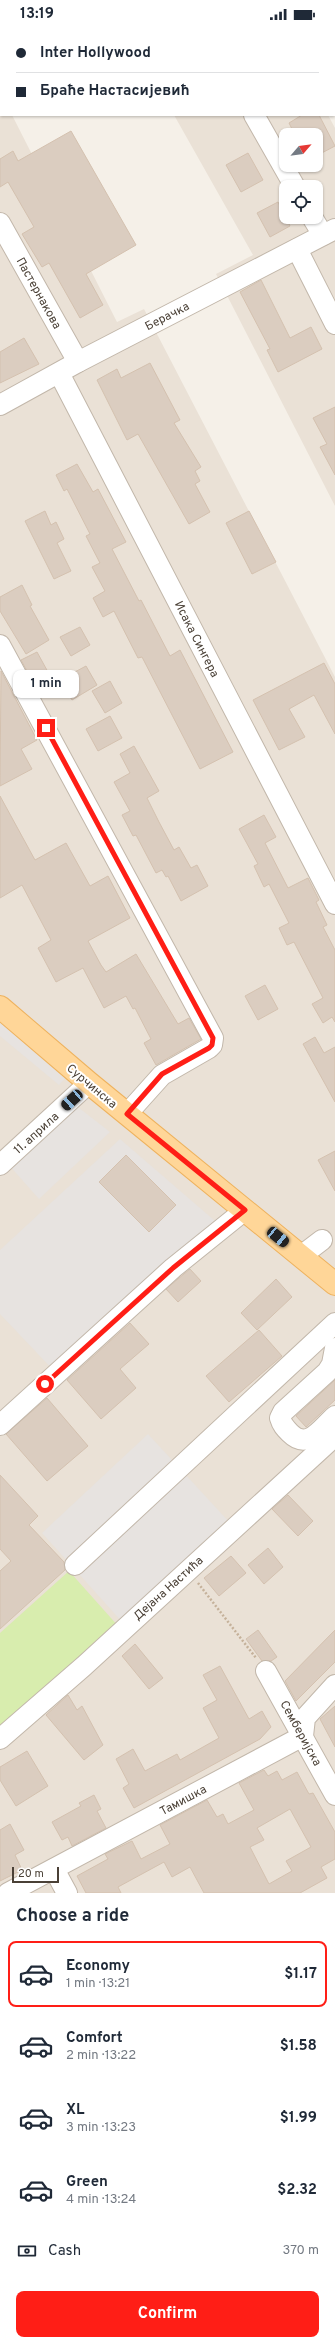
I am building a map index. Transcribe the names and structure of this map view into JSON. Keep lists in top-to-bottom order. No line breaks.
{"streets":{"main road":["Сурчинска"],"street":["Пастернакова","Берачка","Исака Сингера","11. априла","Дејана Настића","Семберијска","Тамишка"]},"crossings":[["Пастернакова","Берачка"],["Берачка","Исака Сингера"],["Сурчинска","11. априла"],["Семберијска","Тамишка"]],"scale_bar":"20 m","north":"top right","page":{"status":"13:19","banner":["Inter Hollywood","Браће Настасијевић"],"bubble":"1 min","scale":"20 m","heading":"Choose a ride","list":[{"name":"Economy","note":"1 min · 13:21","value":"$1.17"},{"name":"Comfort","note":"2 min · 13:22","value":"$1.58"},{"name":"XL","note":"3 min · 13:23","value":"$1.99"},{"name":"Green","note":"4 min · 13:24","value":"$2.32"}],"pay":["Cash","370 m"],"buttons":"Confirm"}}
